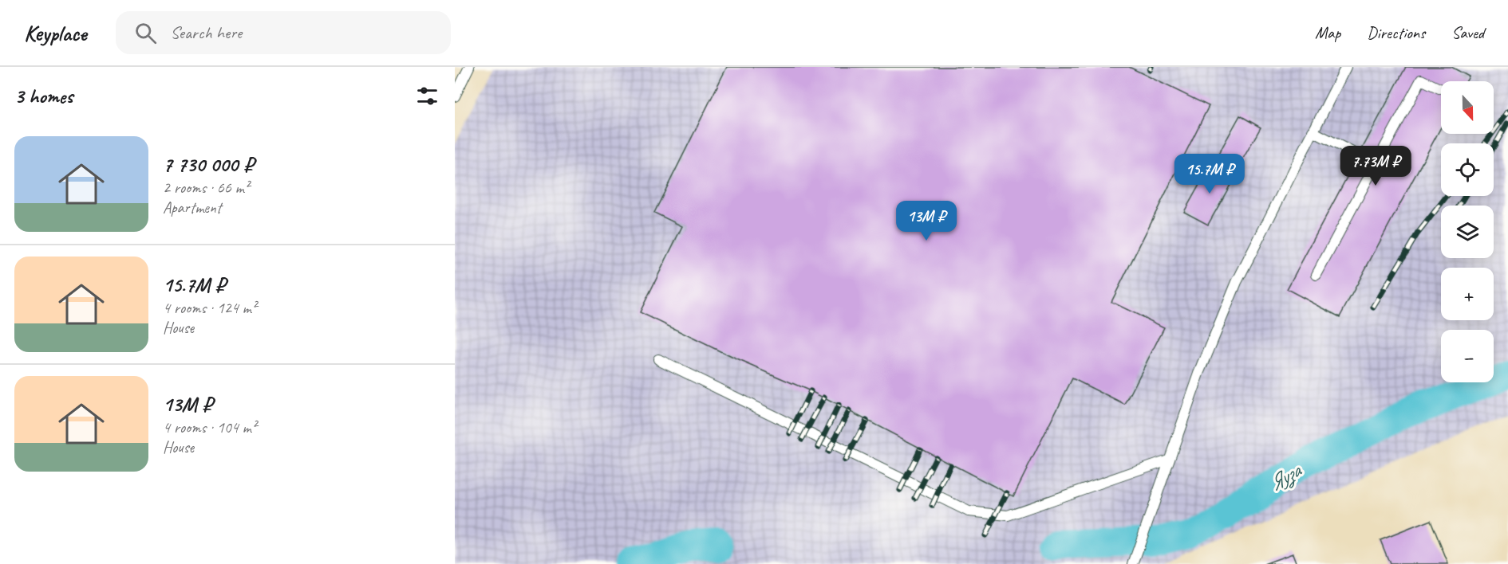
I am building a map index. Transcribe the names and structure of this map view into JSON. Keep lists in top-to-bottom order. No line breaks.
{"water":["Яуза"],"north":"bottom","page":{"header":"Keyplace","search":"Search here","nav":["Map","Directions","Saved"],"heading":"3 homes","map_buttons":["+","−"],"list":[{"name":"7 730 000 ₽","note":"2 rooms · 66 m² · Apartment"},{"name":"15.7M ₽","note":"4 rooms · 124 m² · House"},{"name":"13M ₽","note":"4 rooms · 104 m² · House"}],"price":["7.73M ₽","15.7M ₽","13M ₽"]}}
